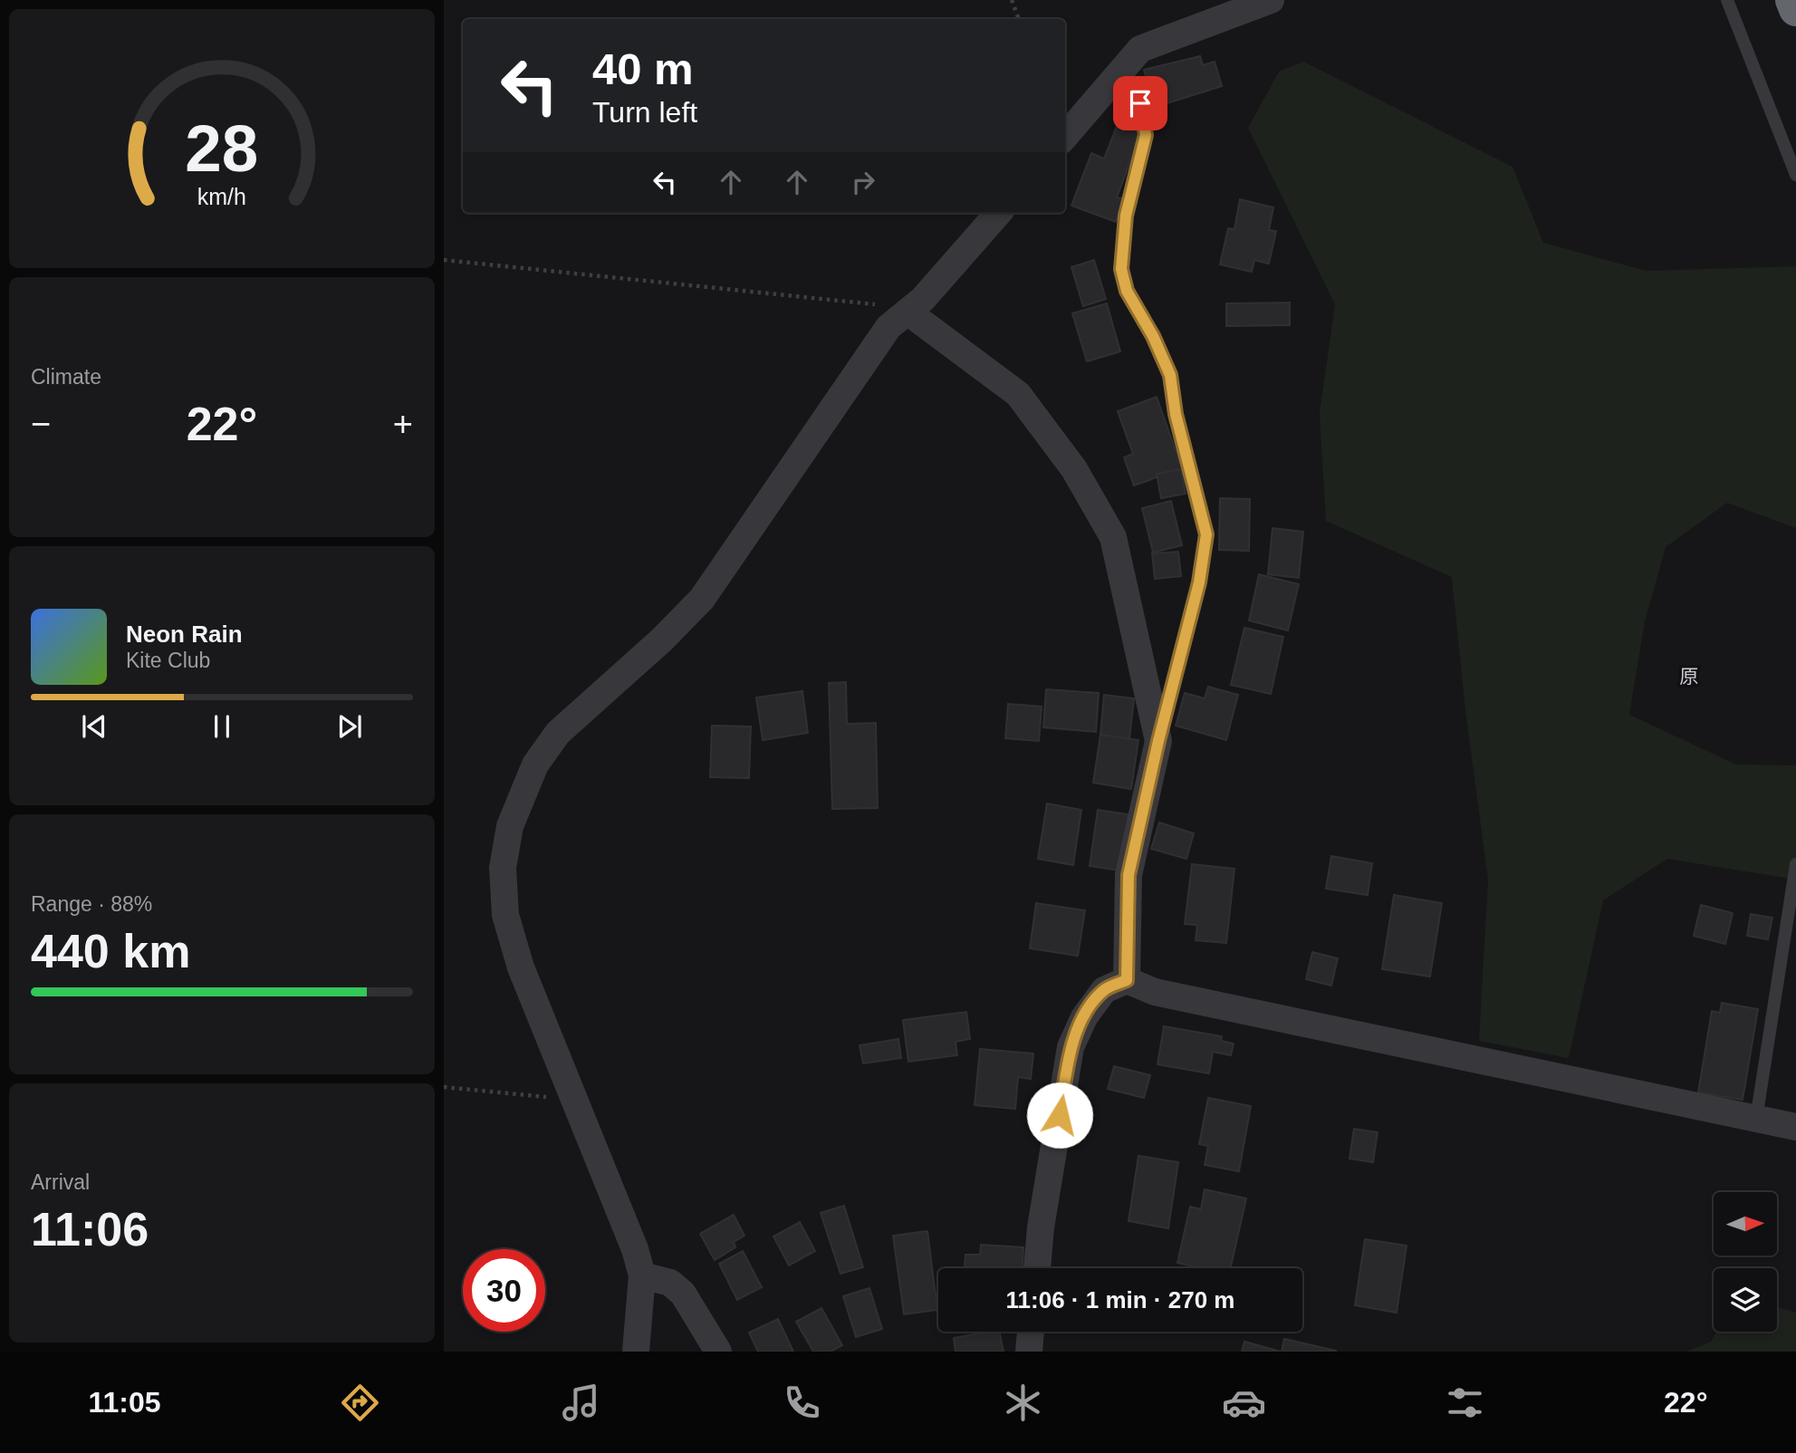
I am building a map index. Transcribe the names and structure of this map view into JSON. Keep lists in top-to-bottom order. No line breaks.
{"districts":["原"],"north":"right","page":{"turn":["40 m","Turn left"],"tile":["Climate",["Range · 88%","440 km"],["Arrival","11:06"]],"heat":["−","22°","+"],"song":["Neon Rain","Kite Club"],"limit":"30","trip":"11:06 · 1 min · 270 m","tabs":["11:05","22°"],"gauge":["28","km/h"]}}
